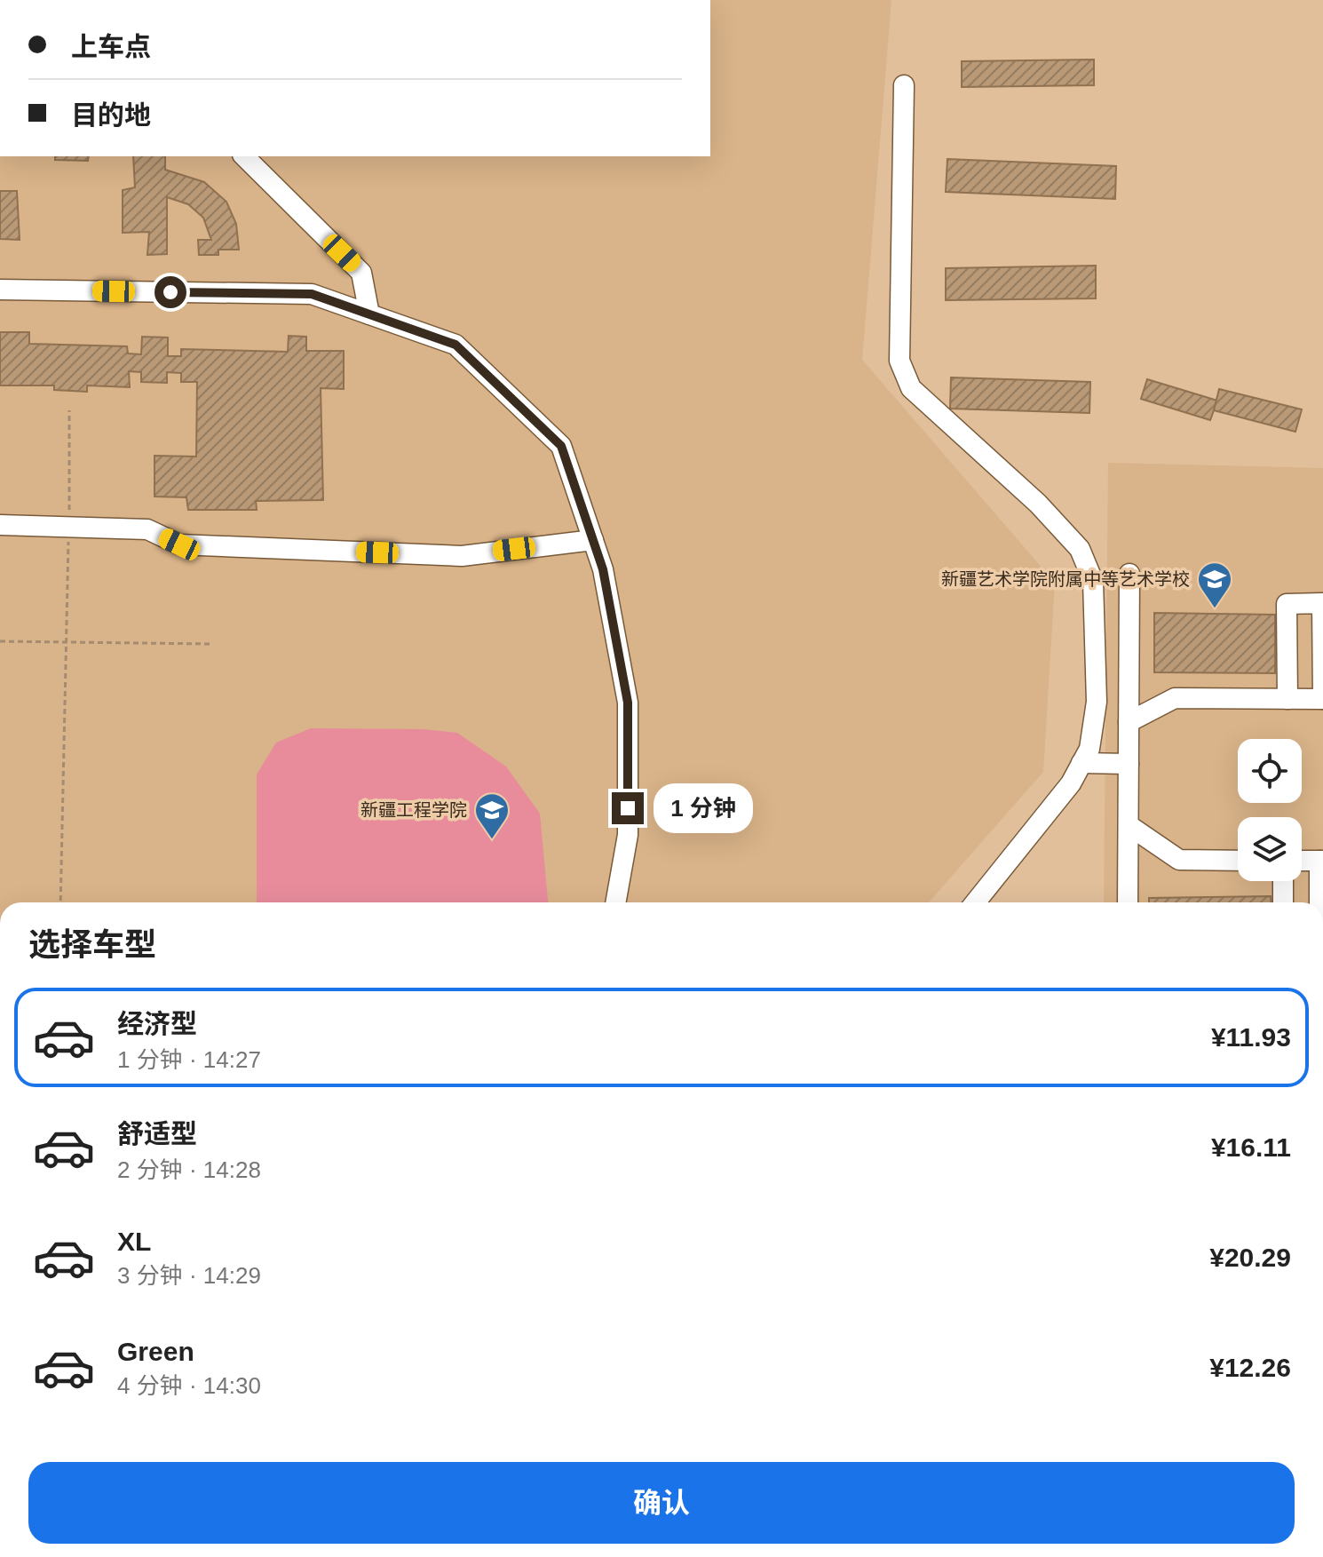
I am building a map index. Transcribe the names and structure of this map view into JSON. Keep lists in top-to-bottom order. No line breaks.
{"places":{"school or university":["新疆艺术学院附属中等艺术学校","新疆工程学院"]},"page":{"banner":["上车点","目的地"],"bubble":"1 分钟","heading":"选择车型","list":[{"name":"经济型","note":"1 分钟 · 14:27","value":"¥11.93"},{"name":"舒适型","note":"2 分钟 · 14:28","value":"¥16.11"},{"name":"XL","note":"3 分钟 · 14:29","value":"¥20.29"},{"name":"Green","note":"4 分钟 · 14:30","value":"¥12.26"}],"buttons":"确认"}}
